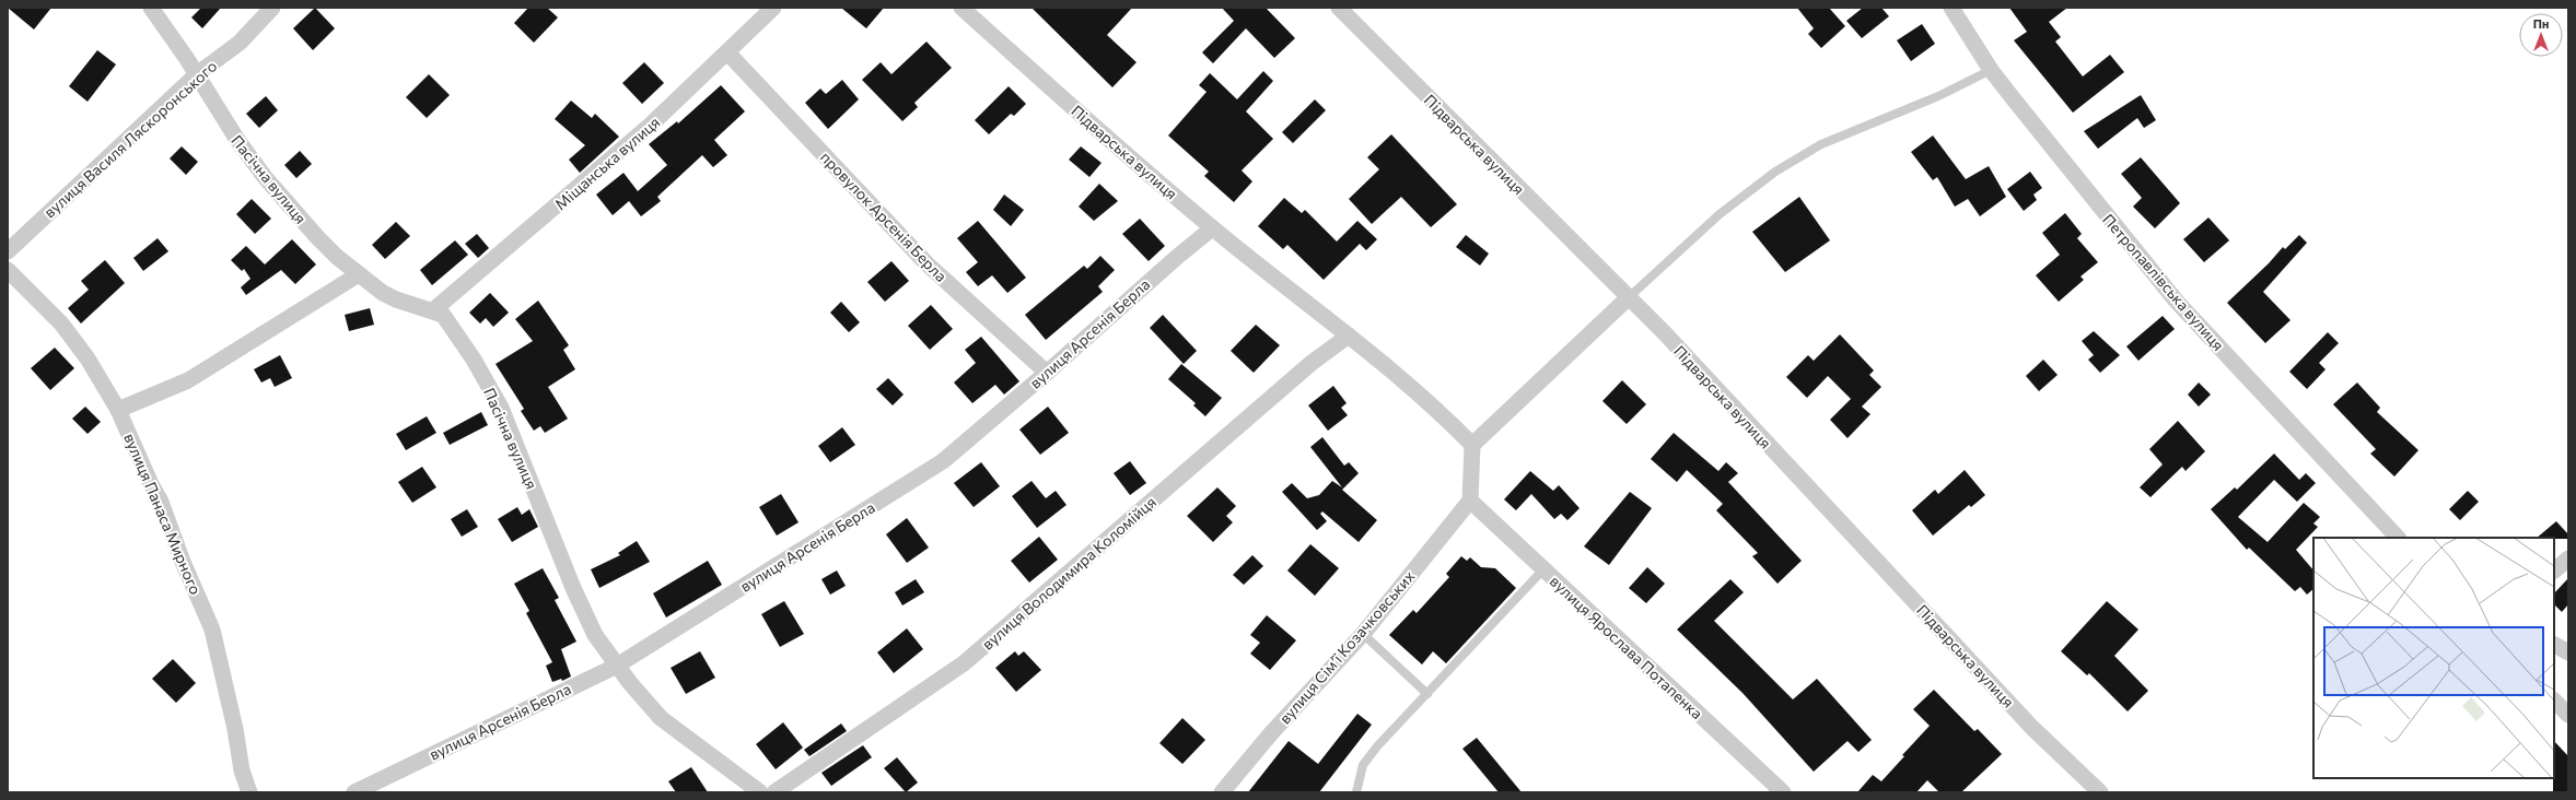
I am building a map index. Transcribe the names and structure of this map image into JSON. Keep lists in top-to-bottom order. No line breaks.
{"streets":{"street":["вулиця Василя Ляскоронського","Підварська вулиця","Міщанська вулиця","Пасічна вулиця","провулок Арсенія Берла","Петропавлівська вулиця","вулиця Арсенія Берла","вулиця Панаса Мирного","вулиця Володимира Коломійця","вулиця Сімʼї Козачковських","вулиця Ярослава Потапенка"]},"crossings":[["вулиця Василя Ляскоронського","Пасічна вулиця"],["Підварська вулиця","вулиця Арсенія Берла"],["Підварська вулиця","вулиця Володимира Коломійця"],["Міщанська вулиця","Пасічна вулиця"],["Міщанська вулиця","провулок Арсенія Берла"],["Пасічна вулиця","вулиця Арсенія Берла"],["провулок Арсенія Берла","вулиця Арсенія Берла"],["вулиця Сімʼї Козачковських","вулиця Ярослава Потапенка"]],"north":"top"}
